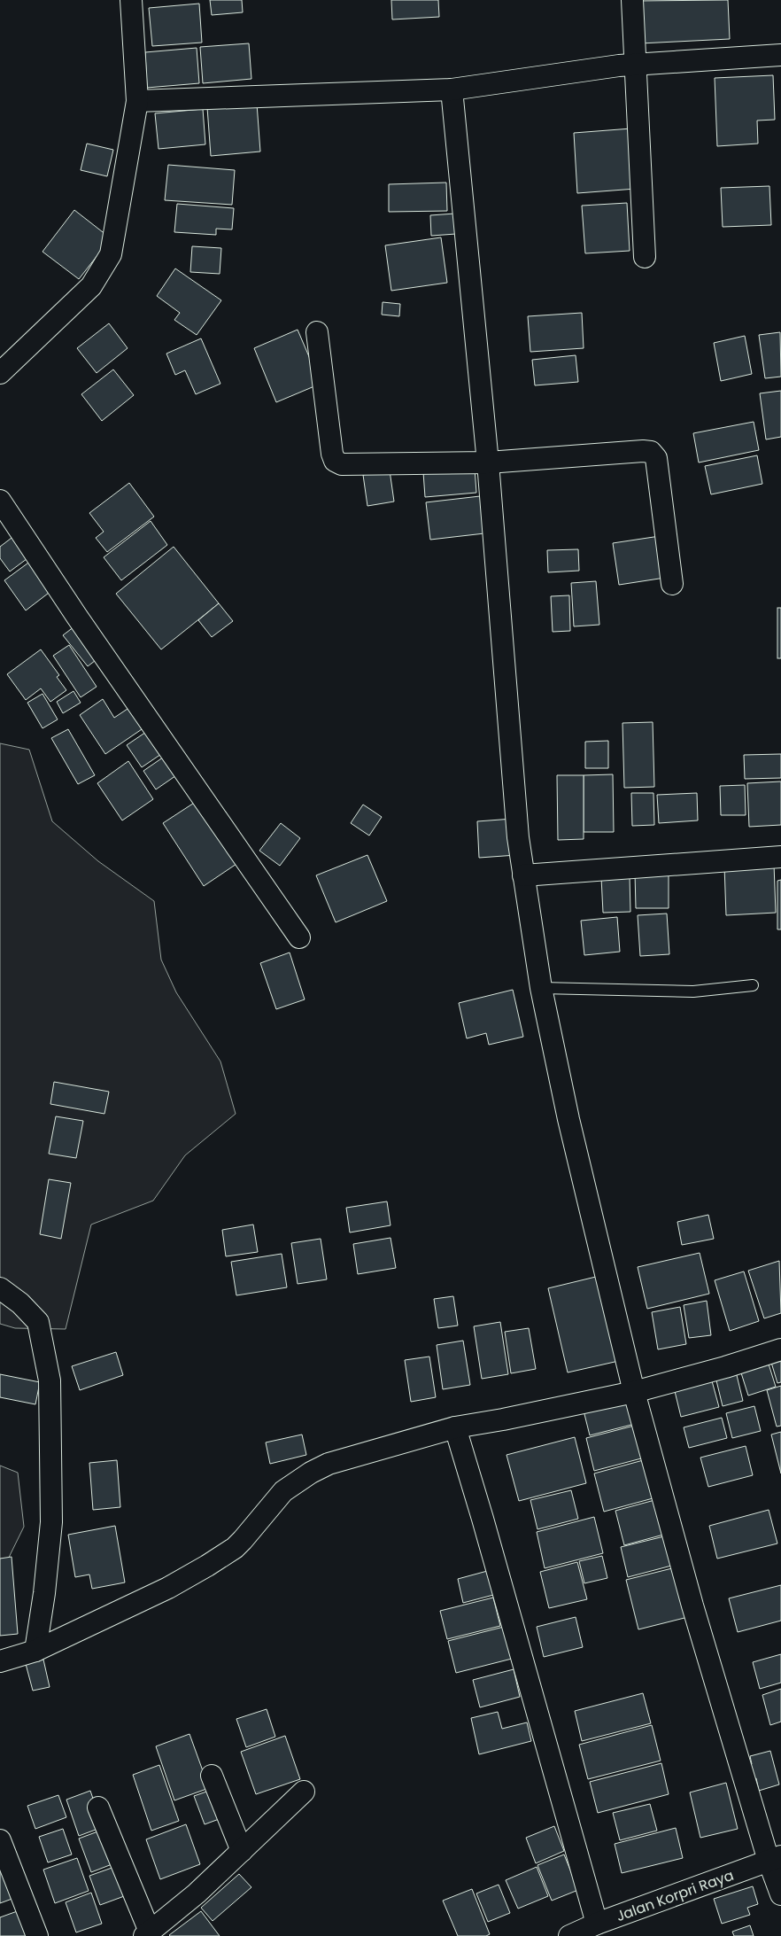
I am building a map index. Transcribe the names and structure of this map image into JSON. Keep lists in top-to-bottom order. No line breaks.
{"streets":{"street":["Jalan Korpri Raya"]}}
